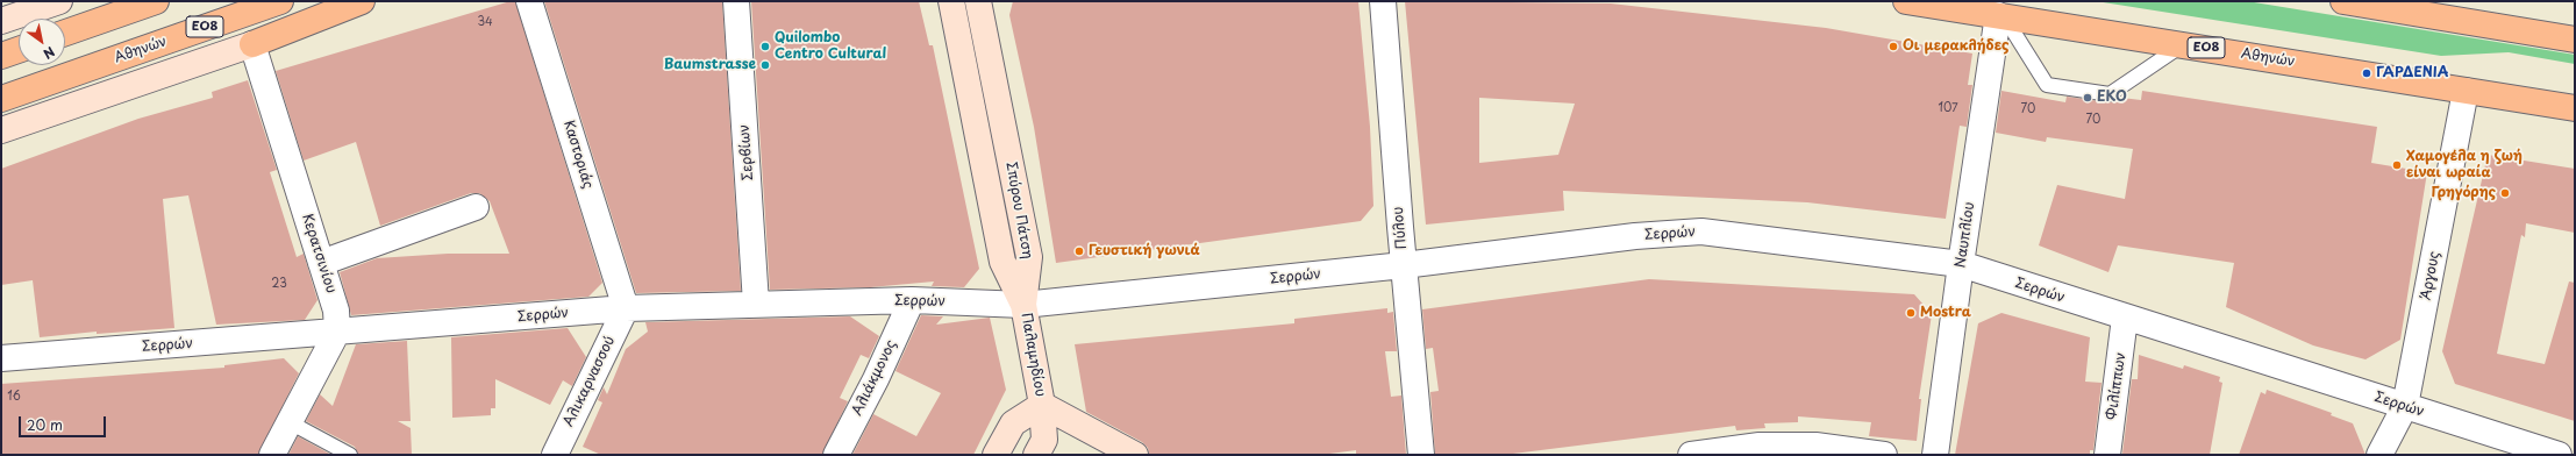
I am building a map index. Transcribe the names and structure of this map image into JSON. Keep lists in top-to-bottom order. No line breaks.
{"streets":{"highway":["ΕΟ8","Αθηνών"],"street":["Σερβίων","Καστοριάς","Σπύρου Πάτση","Πύλου","Σερρών","Ναυπλίου","Κερατσινίου","Άργους","Παλαμηδίου","Αλιάκμονος","Αλικαρνασσού","Φιλίππων"]},"crossings":[["Αθηνών","Ναυπλίου"],["Αθηνών","Άργους"],["Σερβίων","Σερρών"],["Καστοριάς","Σερρών"],["Καστοριάς","Αλικαρνασσού"],["Σπύρου Πάτση","Σερρών"],["Σπύρου Πάτση","Παλαμηδίου"],["Πύλου","Σερρών"],["Σερρών","Ναυπλίου"],["Σερρών","Κερατσινίου"],["Σερρών","Άργους"],["Σερρών","Παλαμηδίου"],["Σερρών","Αλιάκμονος"],["Σερρών","Αλικαρνασσού"],["Σερρών","Φιλίππων"]],"places":["Quilombo Centro Cultural","Οι μερακλήδες","Baumstrasse","ΓΑΡΔΕΝΙΑ","EKO","Χαμογέλα η ζωή είναι ωραία","Γρηγόρης","Γευστική γωνιά","Mostra"],"house_numbers":["34","107","70","70","23","16"],"scale_bar":"20 m","north":"bottom right"}
